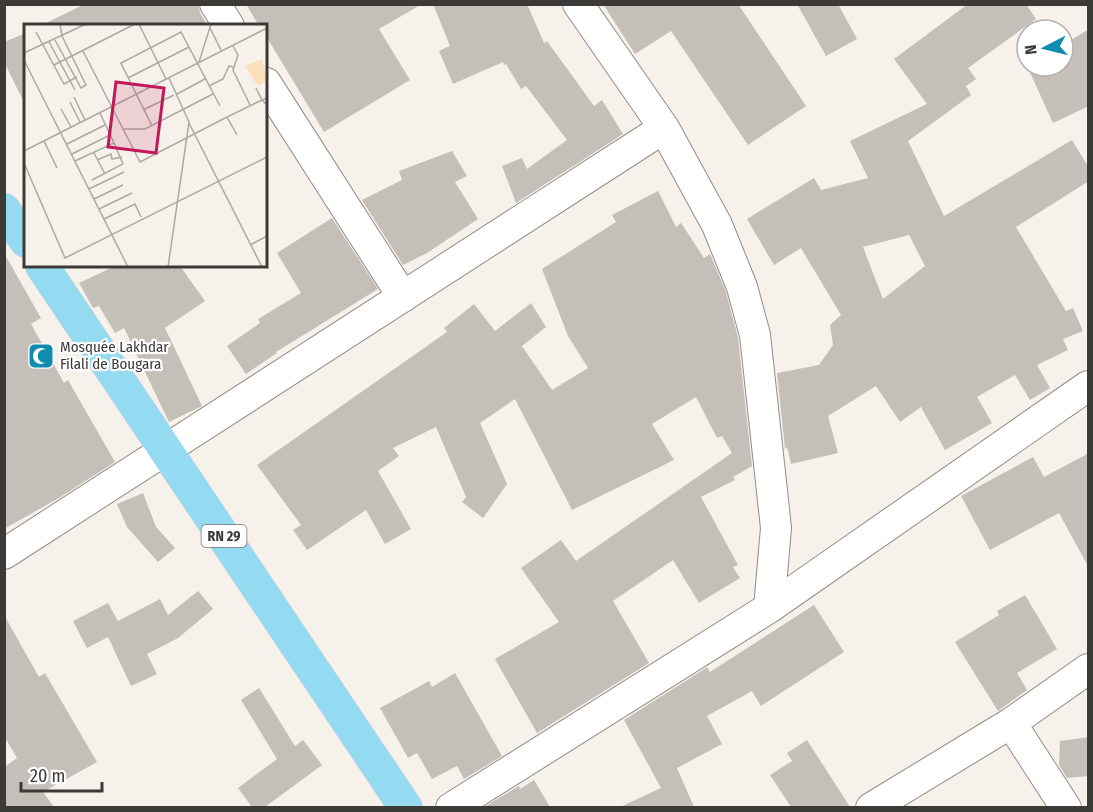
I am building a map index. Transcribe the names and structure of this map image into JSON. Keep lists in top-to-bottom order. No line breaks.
{"streets":{"main road":["RN 29"]},"places":{"mosque":["Mosquée Lakhdar Filali de Bougara"]},"scale_bar":"20 m","north":"left"}
